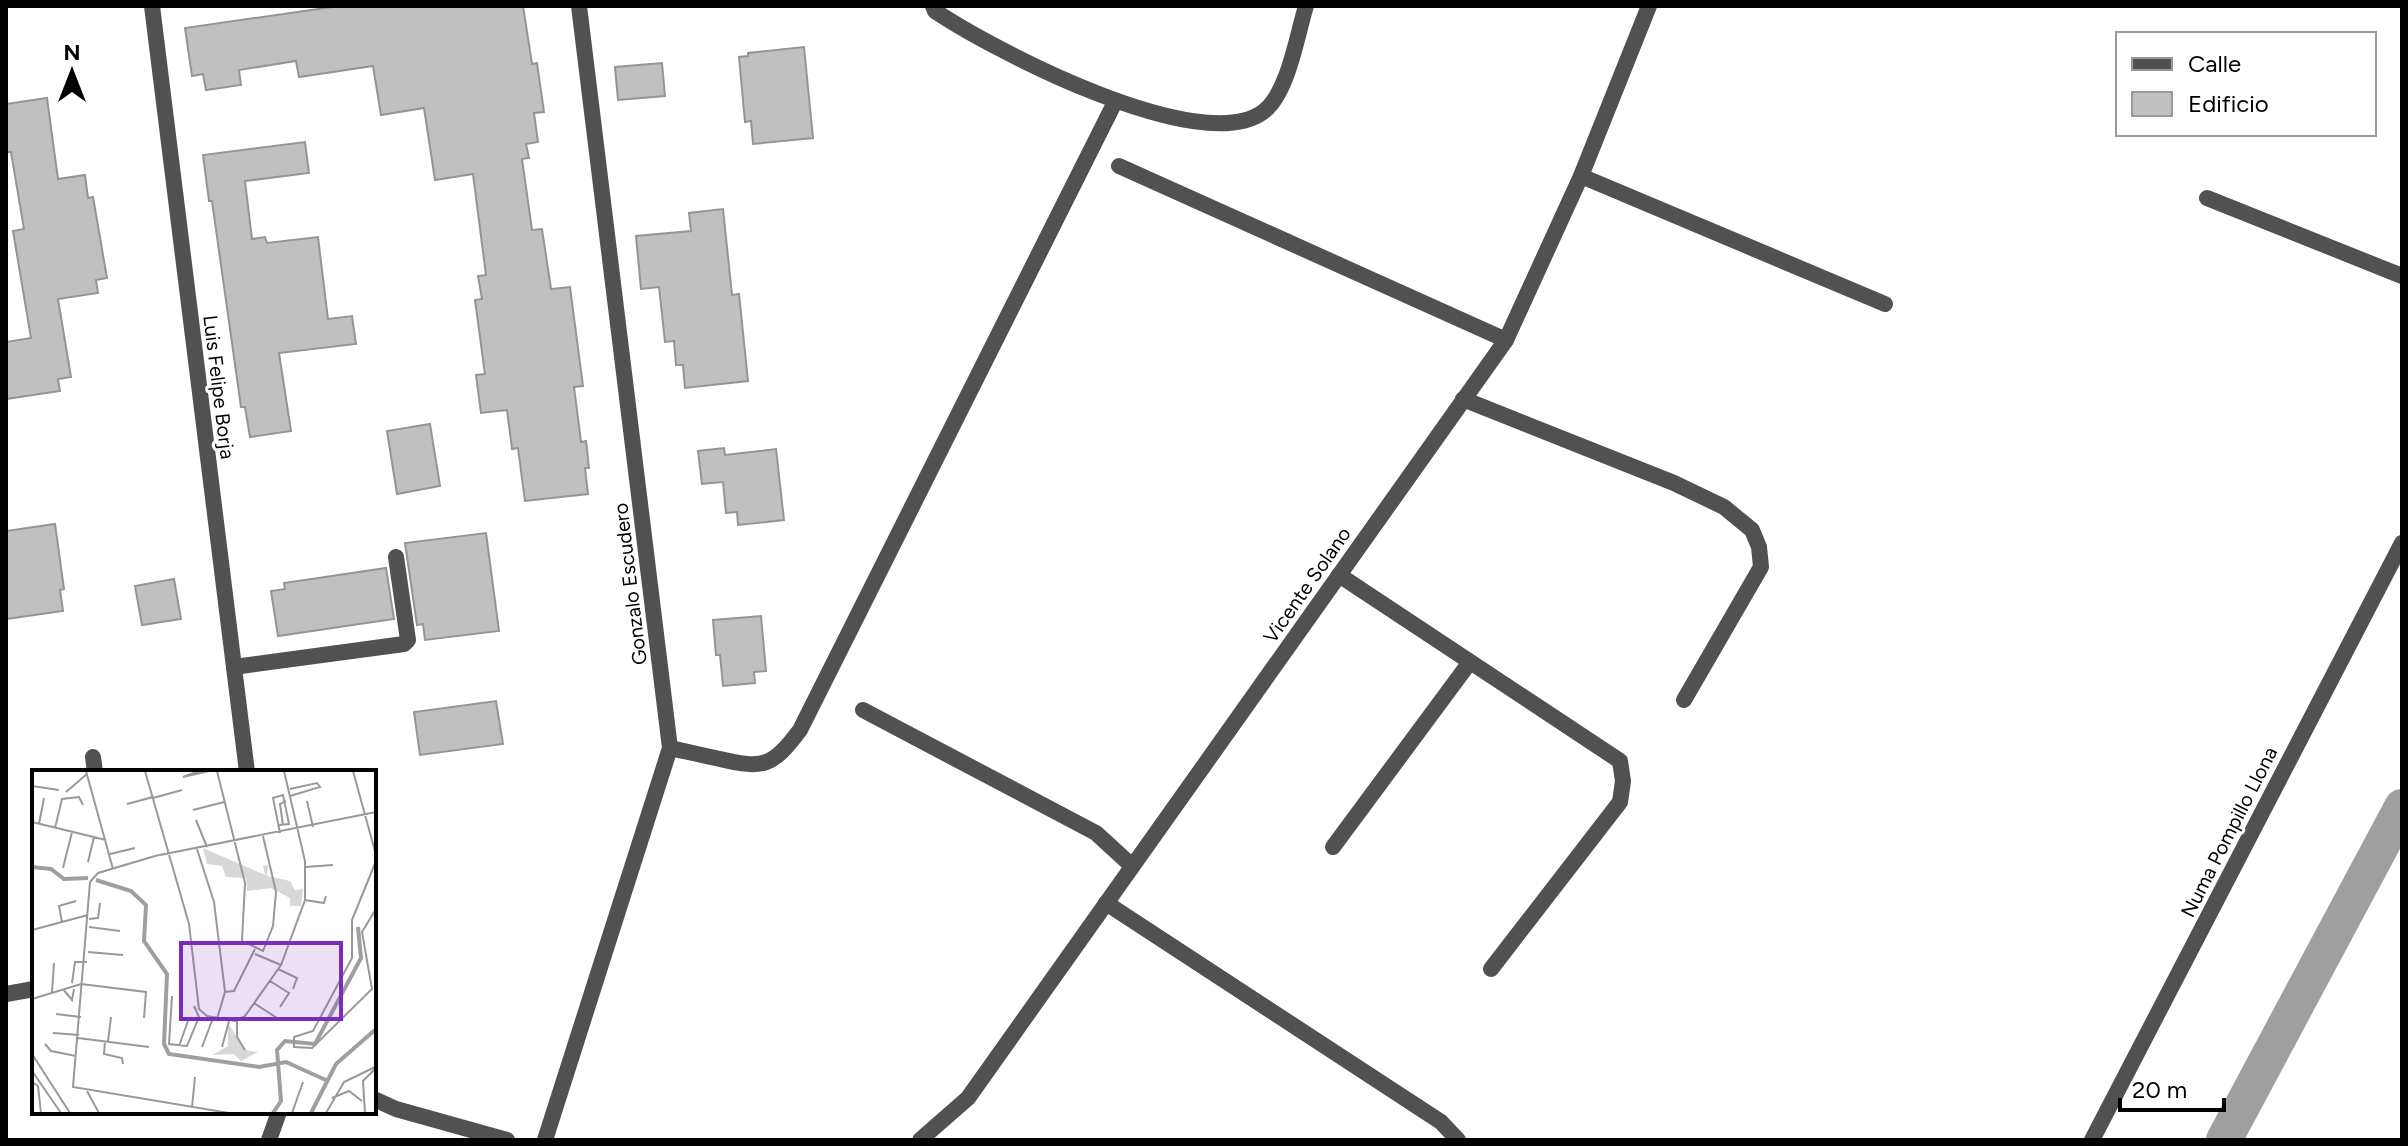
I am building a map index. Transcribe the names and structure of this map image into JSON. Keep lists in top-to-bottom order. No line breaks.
{"streets":{"street":["Luis Felipe Borja","Gonzalo Escudero","Vicente Solano","Numa Pompillo Llona"]},"legend":["Calle","Edificio"],"scale_bar":"20 m","north":"top"}
